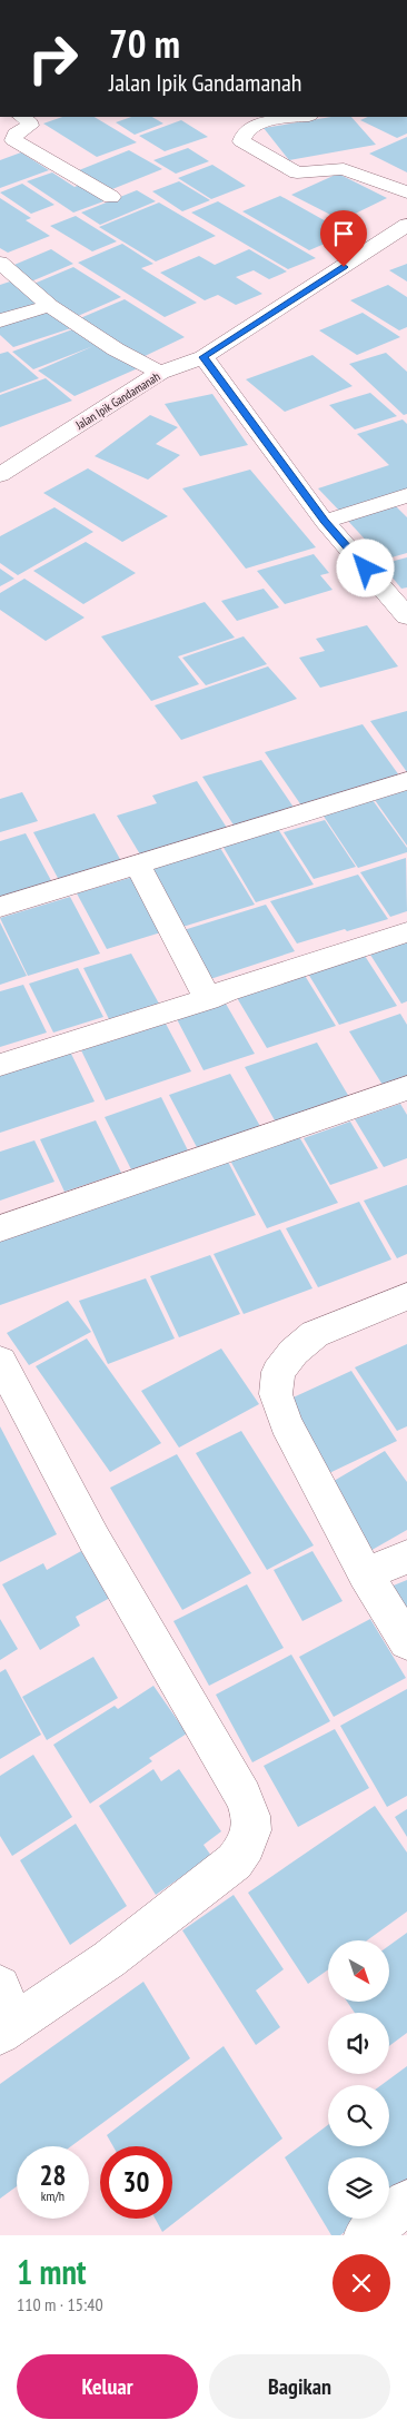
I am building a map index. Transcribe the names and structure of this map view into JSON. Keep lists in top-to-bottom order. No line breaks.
{"streets":{"street":["Jalan Ipik Gandamanah"]},"north":"bottom right","page":{"turn":["70 m","Jalan Ipik Gandamanah"],"speed":"28 km/h","limit":"30","heading":["1 mnt","110 m · 15:40"],"buttons":["Keluar","Bagikan"]}}
